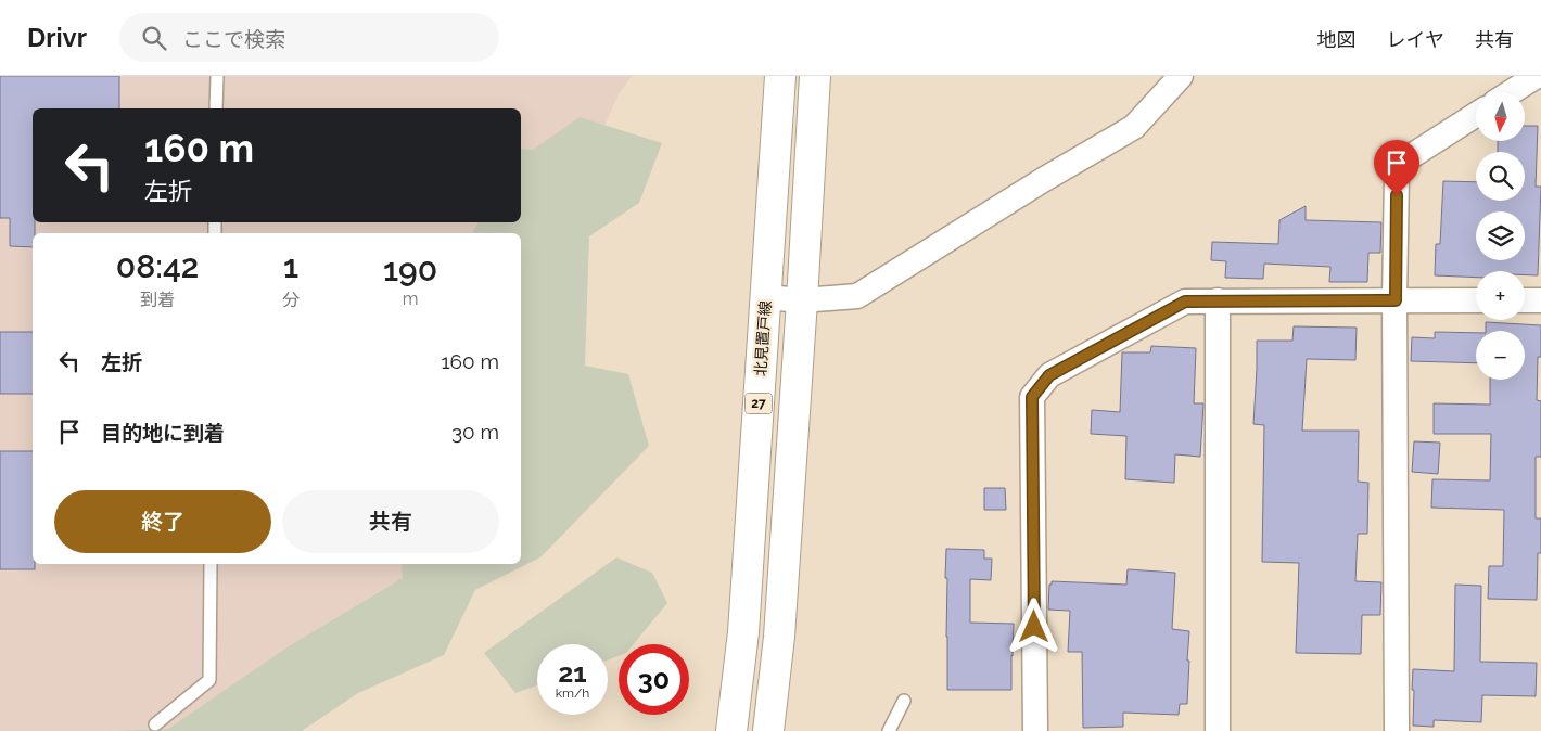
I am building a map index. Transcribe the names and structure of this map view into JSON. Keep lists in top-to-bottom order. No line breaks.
{"streets":{"main road":["北見置戸線","27"]},"north":"bottom","page":{"header":"Drivr","search":"ここで検索","nav":["地図","レイヤ","共有"],"map_buttons":["+","−"],"turn":["160 m","左折"],"eta":["08:42","到着","1","分","190","m"],"list":[{"name":"左折","value":"160 m"},{"name":"目的地に到着","value":"30 m"}],"buttons":["終了","共有"],"speed":"21 km/h","limit":"30"}}
